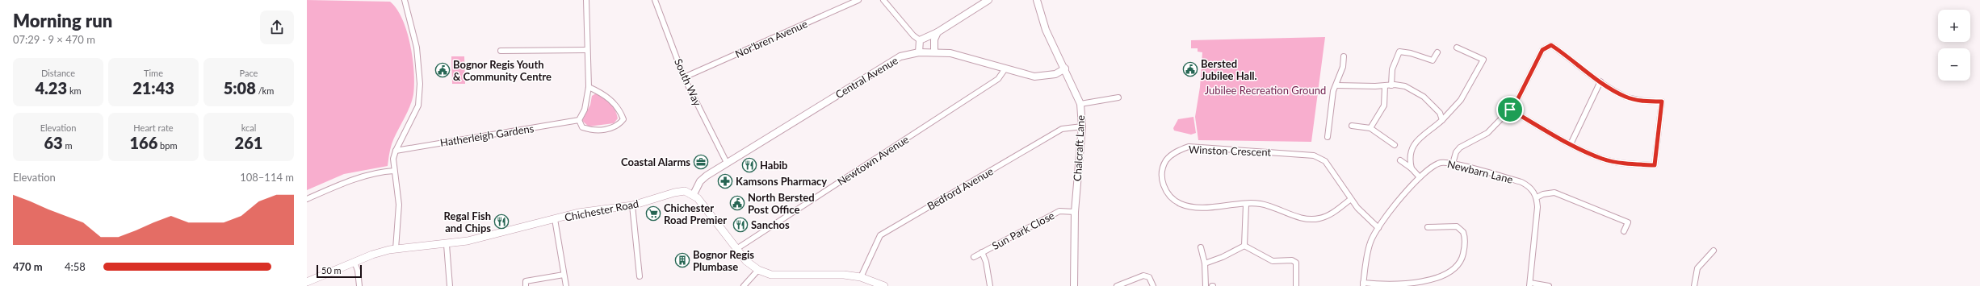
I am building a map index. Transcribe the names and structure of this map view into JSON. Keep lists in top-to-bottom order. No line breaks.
{"streets":{"main road":["Chichester Road"],"street":["Nor'bren Avenue","Central Avenue","South Way","Hatherleigh Gardens","Chalcraft Lane","Winston Crescent","Newtown Avenue","Newbarn Lane","Bedford Avenue","Sun Park Close"]},"crossings":[["Nor'bren Avenue","South Way"],["Central Avenue","South Way"],["Central Avenue","Chalcraft Lane"],["Central Avenue","Newtown Avenue"],["Central Avenue","Chichester Road"],["Chalcraft Lane","Bedford Avenue"],["Chalcraft Lane","Sun Park Close"],["Winston Crescent","Newbarn Lane"]],"parks":["Jubilee Recreation Ground"],"places":{"public building":["Bersted Jubilee Hall.","Bognor Regis Youth & Community Centre","North Bersted Post Office"],"office":["Coastal Alarms"],"restaurant":["Habib","Regal Fish and Chips","Sanchos"],"pharmacy":["Kamsons Pharmacy"],"supermarket":["Chichester Road Premier"],"building":["Bognor Regis Plumbase"]},"scale_bar":"50 m","page":{"heading":["Morning run","07:29 · 9 × 470 m"],"map_buttons":["+","−"],"stats":[["Distance","4.23 km"],["Time","21:43"],["Pace","5:08 /km"],["Elevation","63 m"],["Heart rate","166 bpm"],["kcal","261"]],"chart":["Elevation","108–114 m"],"list":[{"name":"470 m","note":"4:58"}],"scale":"50 m"}}
